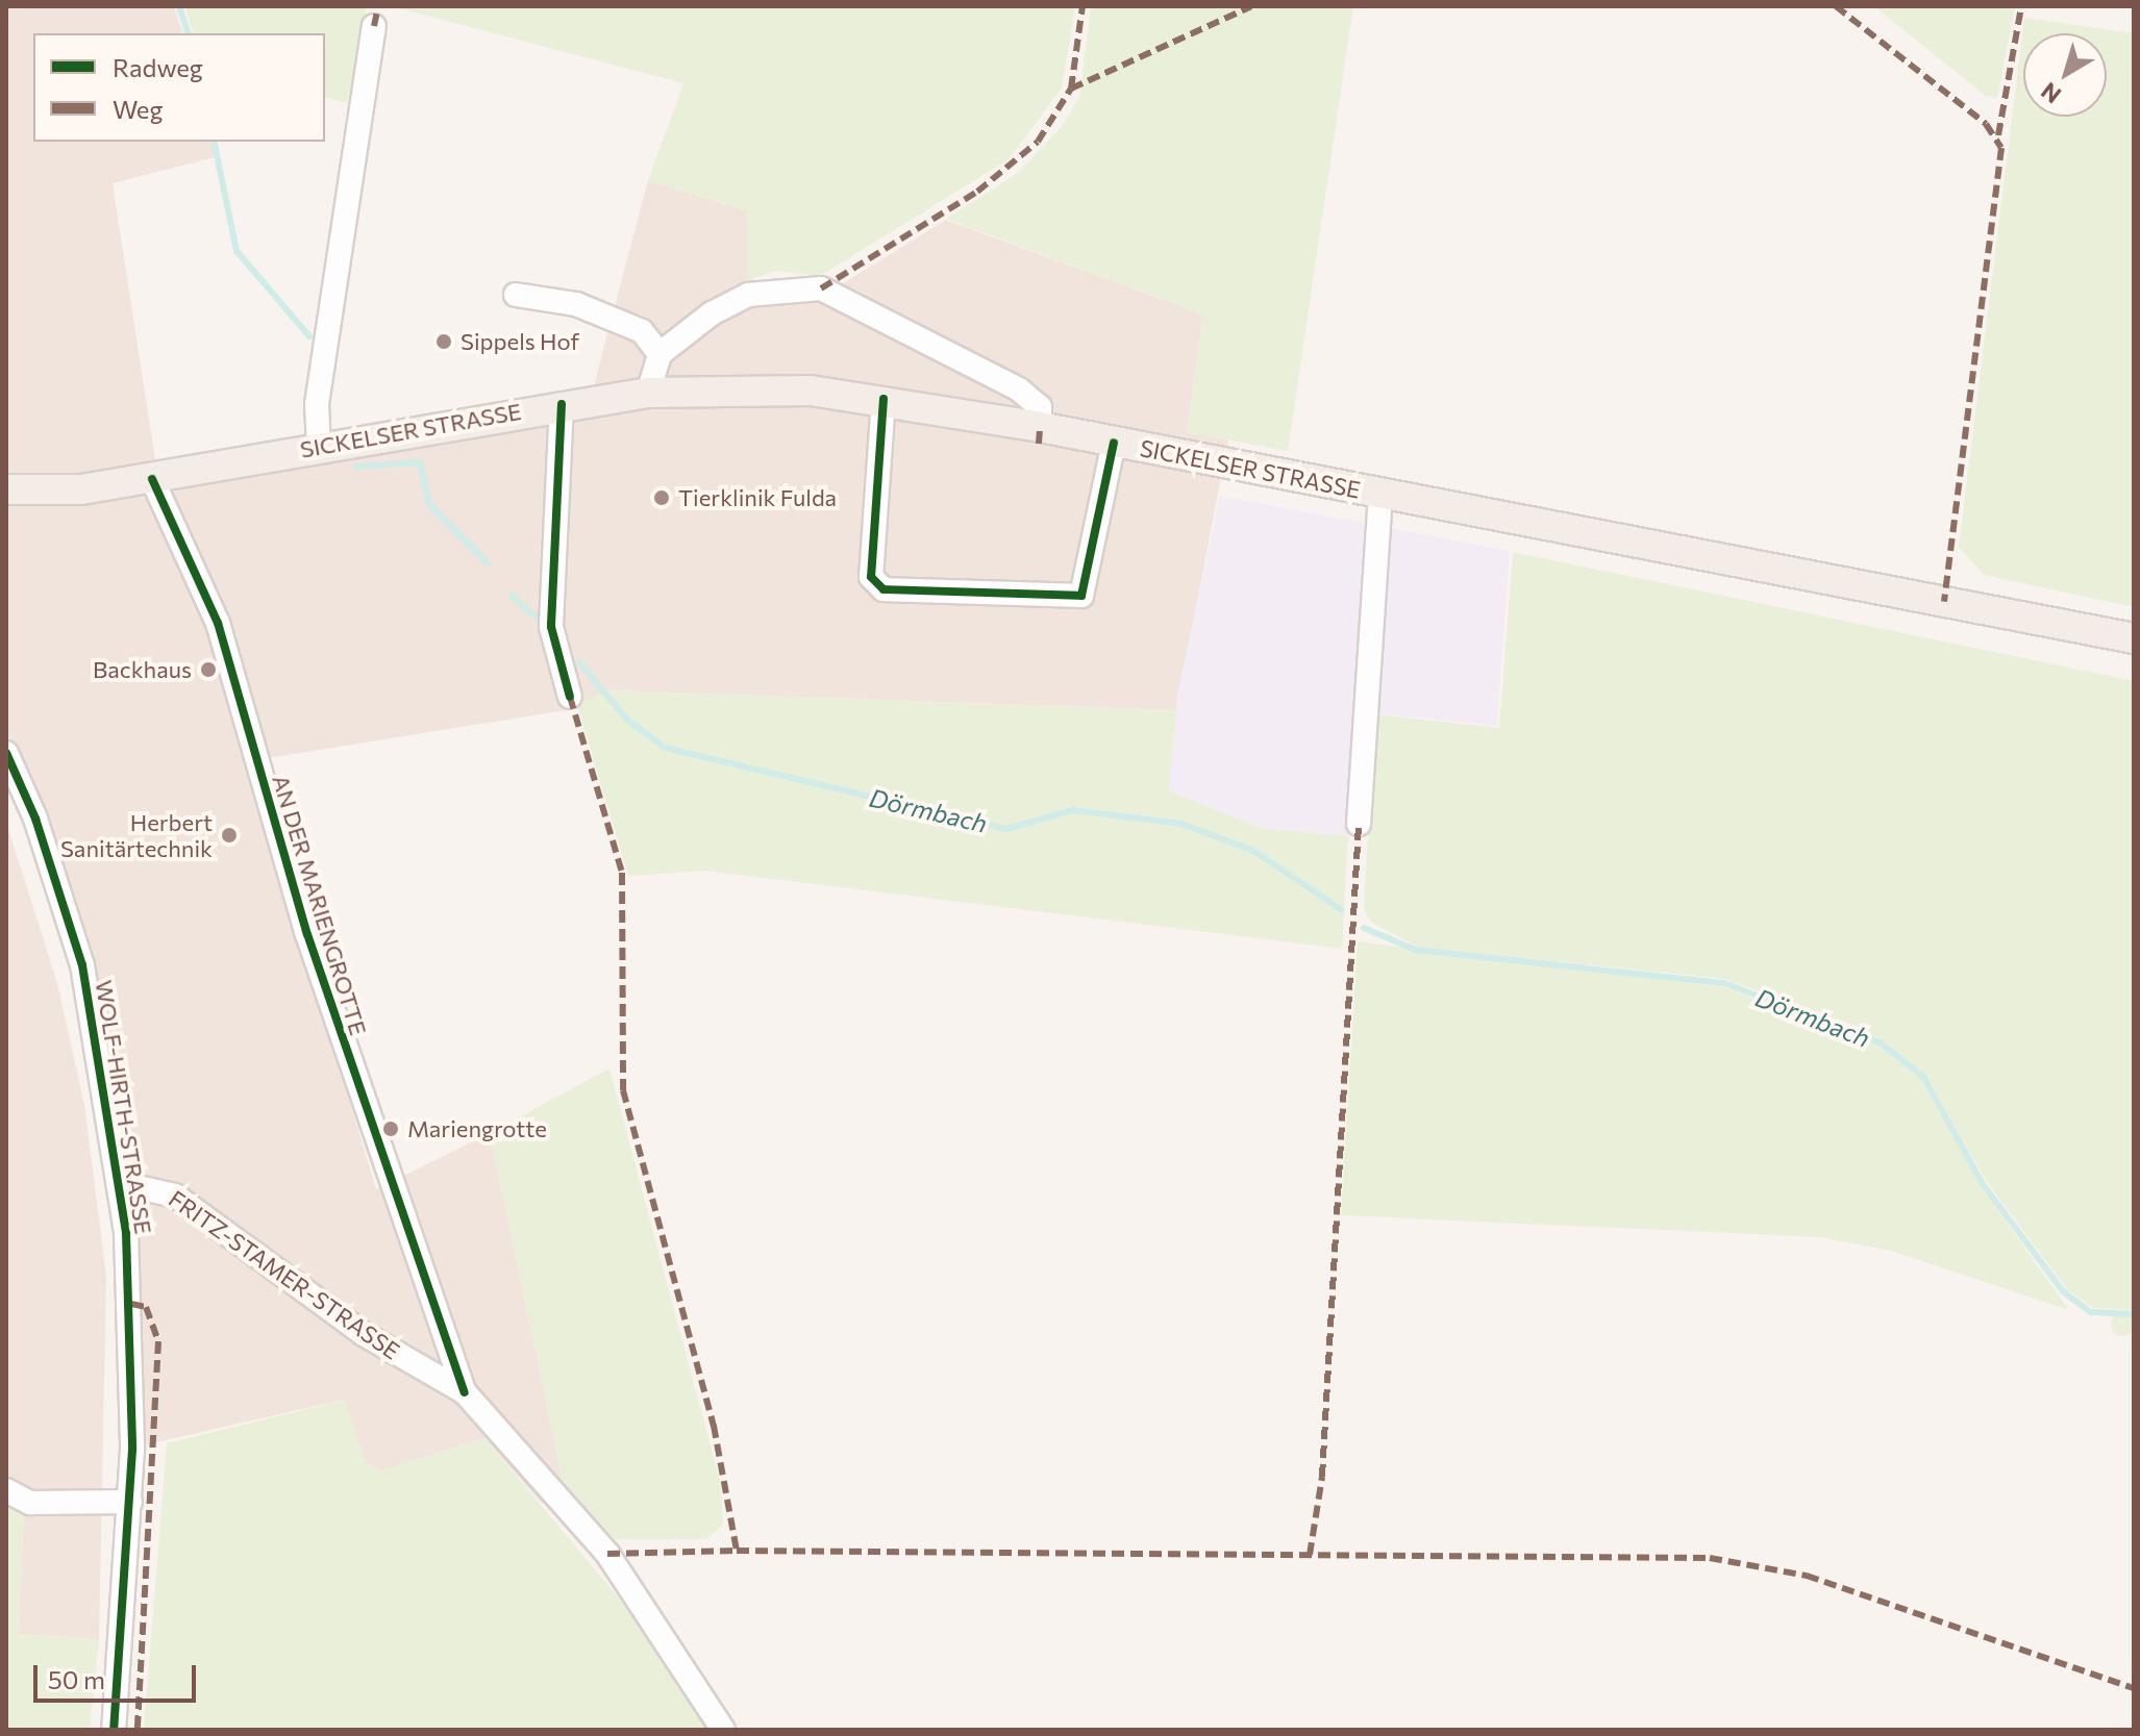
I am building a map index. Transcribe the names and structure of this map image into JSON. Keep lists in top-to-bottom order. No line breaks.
{"streets":{"main road":["SICKELSER STRASSE"],"street":["AN DER MARIENGROTTE","WOLF-HIRTH-STRASSE","FRITZ-STAMER-STRASSE"]},"crossings":[["SICKELSER STRASSE","AN DER MARIENGROTTE"],["AN DER MARIENGROTTE","FRITZ-STAMER-STRASSE"],["WOLF-HIRTH-STRASSE","FRITZ-STAMER-STRASSE"]],"water":["Dörmbach"],"places":["Sippels Hof","Tierklinik Fulda","Backhaus","Herbert Sanitärtechnik","Mariengrotte"],"legend":["Radweg","Weg"],"scale_bar":"50 m","north":"bottom left"}
